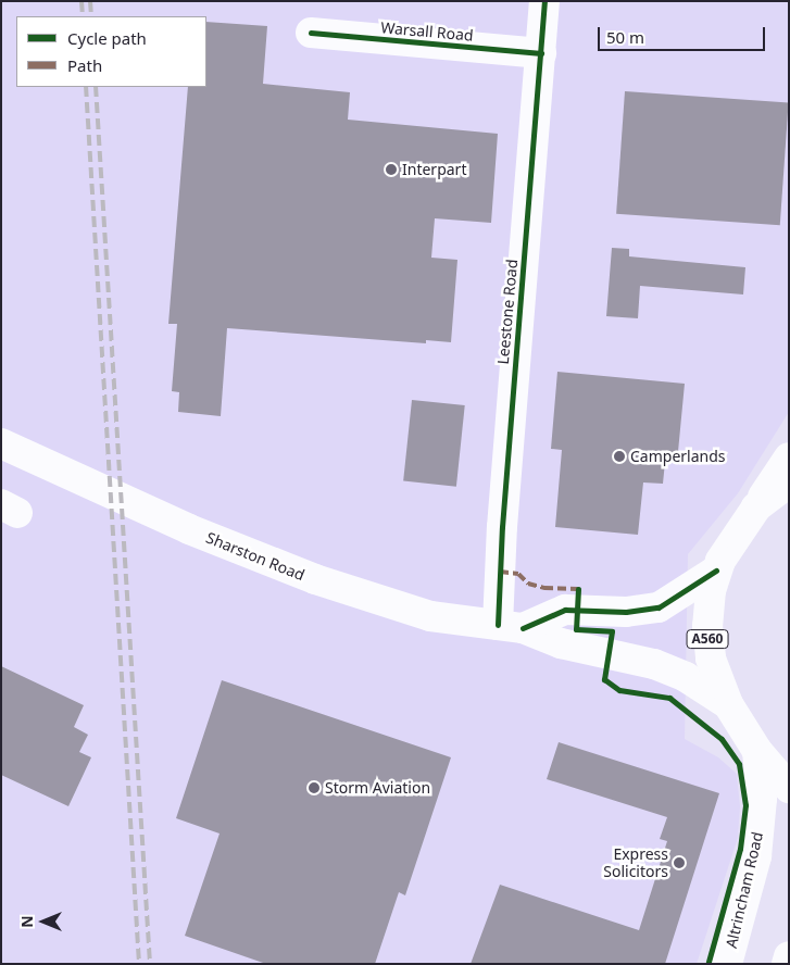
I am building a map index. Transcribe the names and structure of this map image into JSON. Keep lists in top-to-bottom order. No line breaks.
{"streets":{"main road":["Warsall Road","Leestone Road","Sharston Road","A560","Altrincham Road"]},"crossings":[["Warsall Road","Leestone Road"],["Leestone Road","Sharston Road"],["Sharston Road","A560"],["A560","Altrincham Road"]],"places":["Interpart","Camperlands","Storm Aviation","Express Solicitors"],"legend":["Cycle path","Path"],"scale_bar":"50 m","north":"left"}
